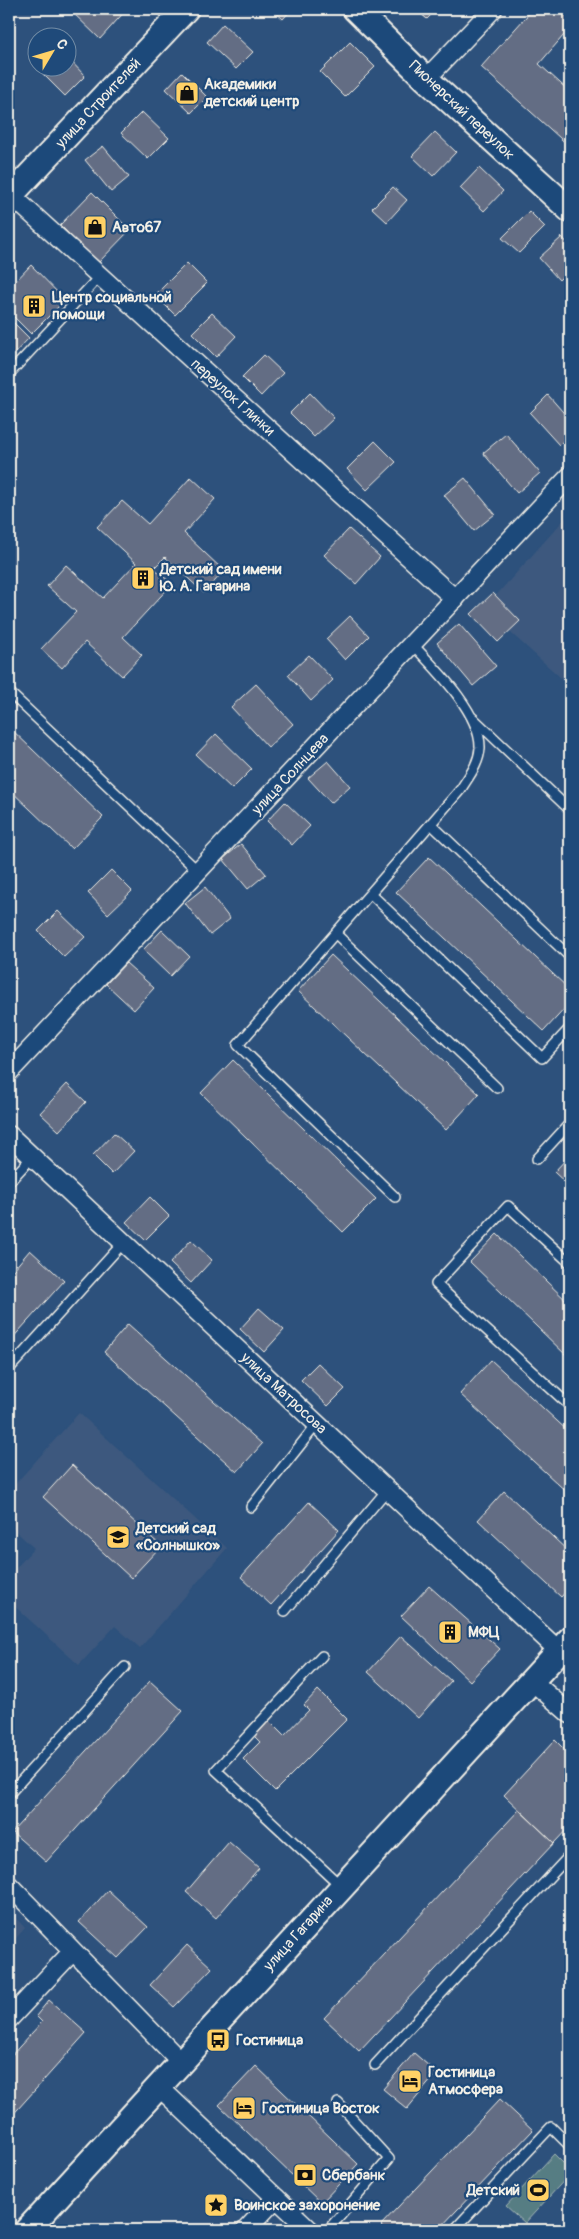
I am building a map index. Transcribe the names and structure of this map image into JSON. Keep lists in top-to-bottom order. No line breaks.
{"streets":{"main road":["улица Строителей","Пионерский переулок","улица Гагарина"],"street":["переулок Глинки","улица Солнцева","улица Матросова"]},"crossings":[["улица Строителей","переулок Глинки"],["переулок Глинки","улица Солнцева"],["улица Матросова","улица Гагарина"]],"places":{"shop":["Академики детский центр","Авто67"],"building":["Центр социальной помощи","Детский сад имени Ю. А. Гагарина","МФЦ"],"school or university":["Детский сад «Солнышко»"],"bus stop":["Гостиница"],"hotel":["Гостиница Атмосфера","Гостиница Восток"],"bank":["Сбербанк"],"sports":["Детский"],"place":["Воинское захоронение"]},"north":"top right"}
